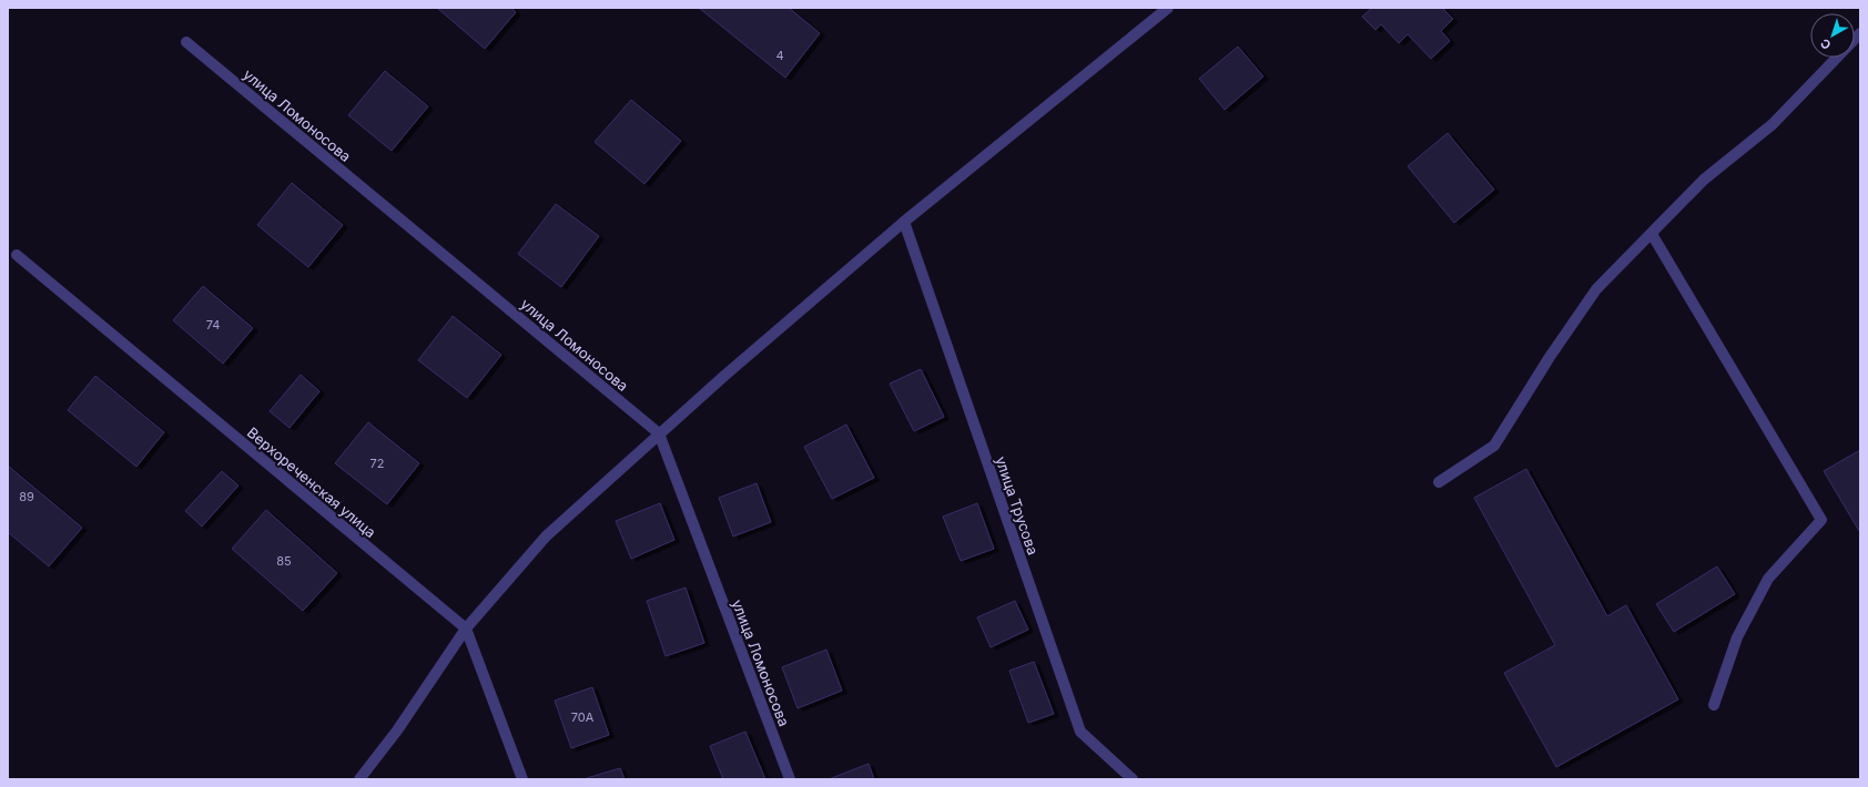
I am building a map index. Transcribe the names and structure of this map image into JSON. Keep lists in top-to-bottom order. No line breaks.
{"streets":{"street":["улица Ломоносова","Верхореченская улица","улица Трусова"]},"house_numbers":["4","74","72","89","85","70А"],"north":"bottom left"}
